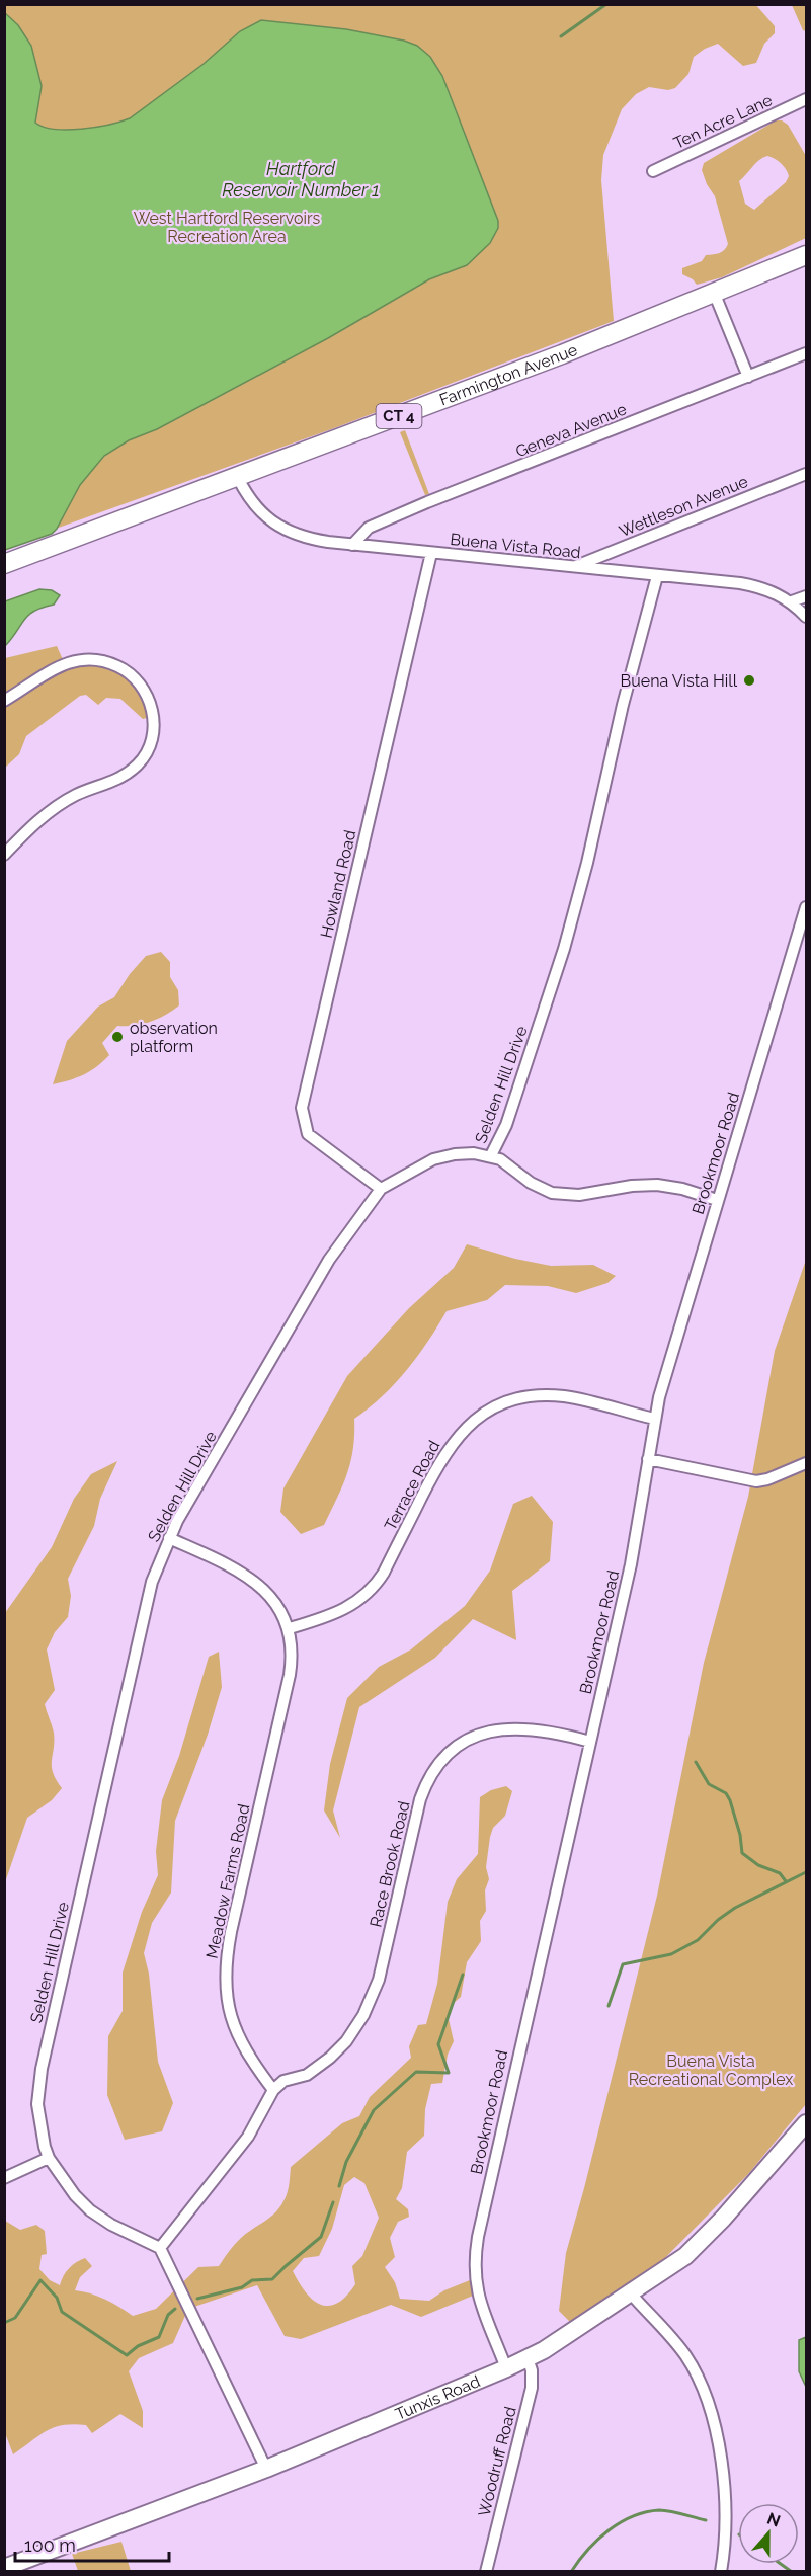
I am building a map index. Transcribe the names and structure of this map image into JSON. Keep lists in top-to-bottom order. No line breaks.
{"streets":{"main road":["Farmington Avenue","CT 4"],"street":["Ten Acre Lane","Geneva Avenue","Wettleson Avenue","Buena Vista Road","Howland Road","Selden Hill Drive","Brookmoor Road","Terrace Road","Race Brook Road","Meadow Farms Road","Tunxis Road","Woodruff Road"]},"crossings":[["Farmington Avenue","Buena Vista Road"],["Geneva Avenue","Buena Vista Road"],["Wettleson Avenue","Buena Vista Road"],["Buena Vista Road","Howland Road"],["Buena Vista Road","Selden Hill Drive"],["Howland Road","Selden Hill Drive"],["Selden Hill Drive","Meadow Farms Road"],["Brookmoor Road","Terrace Road"],["Brookmoor Road","Race Brook Road"],["Brookmoor Road","Tunxis Road"],["Terrace Road","Meadow Farms Road"],["Race Brook Road","Meadow Farms Road"],["Tunxis Road","Woodruff Road"]],"water":["Hartford Reservoir Number 1"],"parks":["West Hartford Reservoirs Recreation Area","Buena Vista Recreational Complex"],"places":["Buena Vista Hill","observation platform"],"scale_bar":"100 m","north":"top"}
